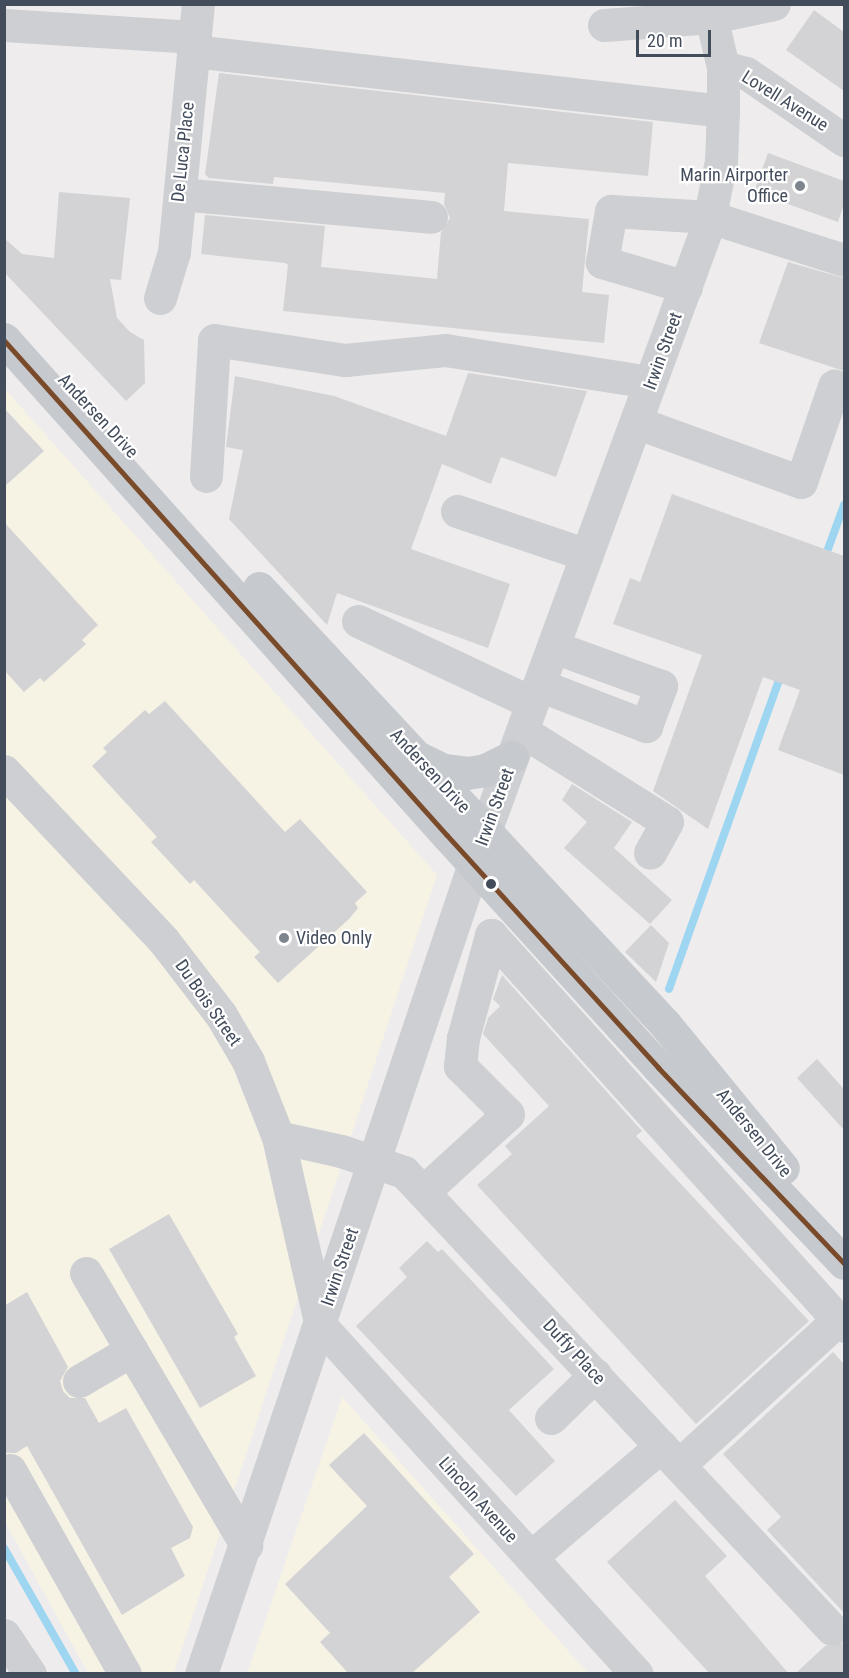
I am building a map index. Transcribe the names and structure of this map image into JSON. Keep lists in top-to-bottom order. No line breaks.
{"streets":{"main road":["Andersen Drive"],"street":["Lovell Avenue","De Luca Place","Irwin Street","Du Bois Street","Duffy Place","Lincoln Avenue"]},"crossings":[["Lovell Avenue","Irwin Street"],["Irwin Street","Andersen Drive"],["Irwin Street","Du Bois Street"],["Irwin Street","Duffy Place"],["Irwin Street","Lincoln Avenue"],["Du Bois Street","Duffy Place"],["Du Bois Street","Lincoln Avenue"]],"places":["Marin Airporter Office","Video Only"],"scale_bar":"20 m"}
